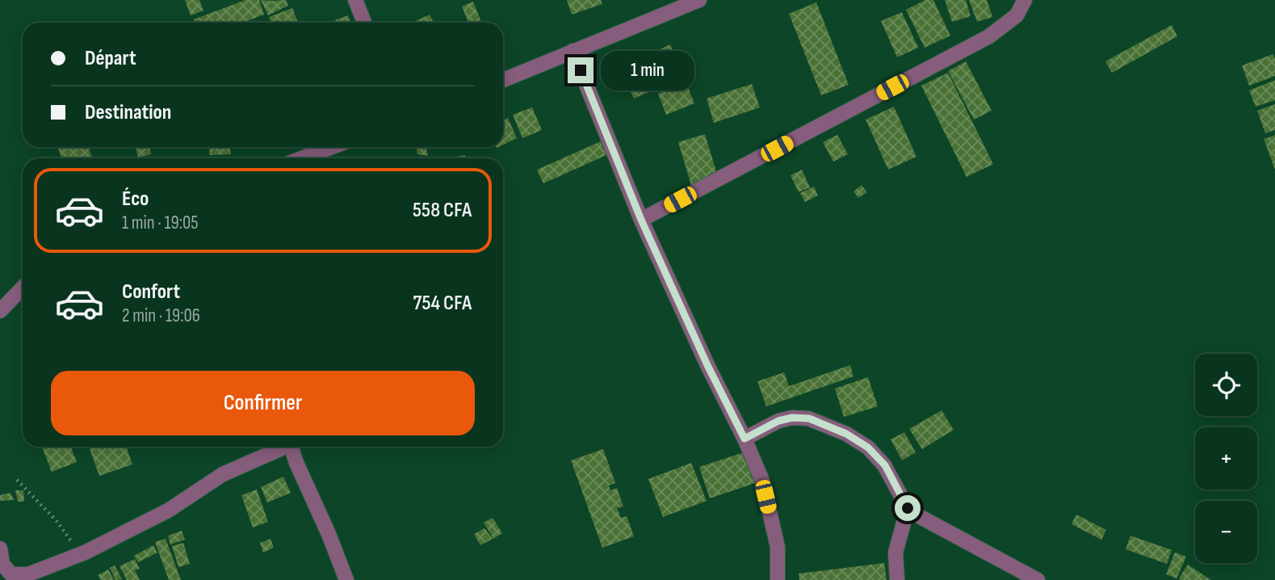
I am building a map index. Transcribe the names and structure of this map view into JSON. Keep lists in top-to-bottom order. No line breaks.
{"page":{"banner":["Départ","Destination"],"bubble":"1 min","list":[{"name":"Éco","note":"1 min · 19:05","value":"558 CFA"},{"name":"Confort","note":"2 min · 19:06","value":"754 CFA"}],"map_buttons":["+","−"],"buttons":"Confirmer"}}
